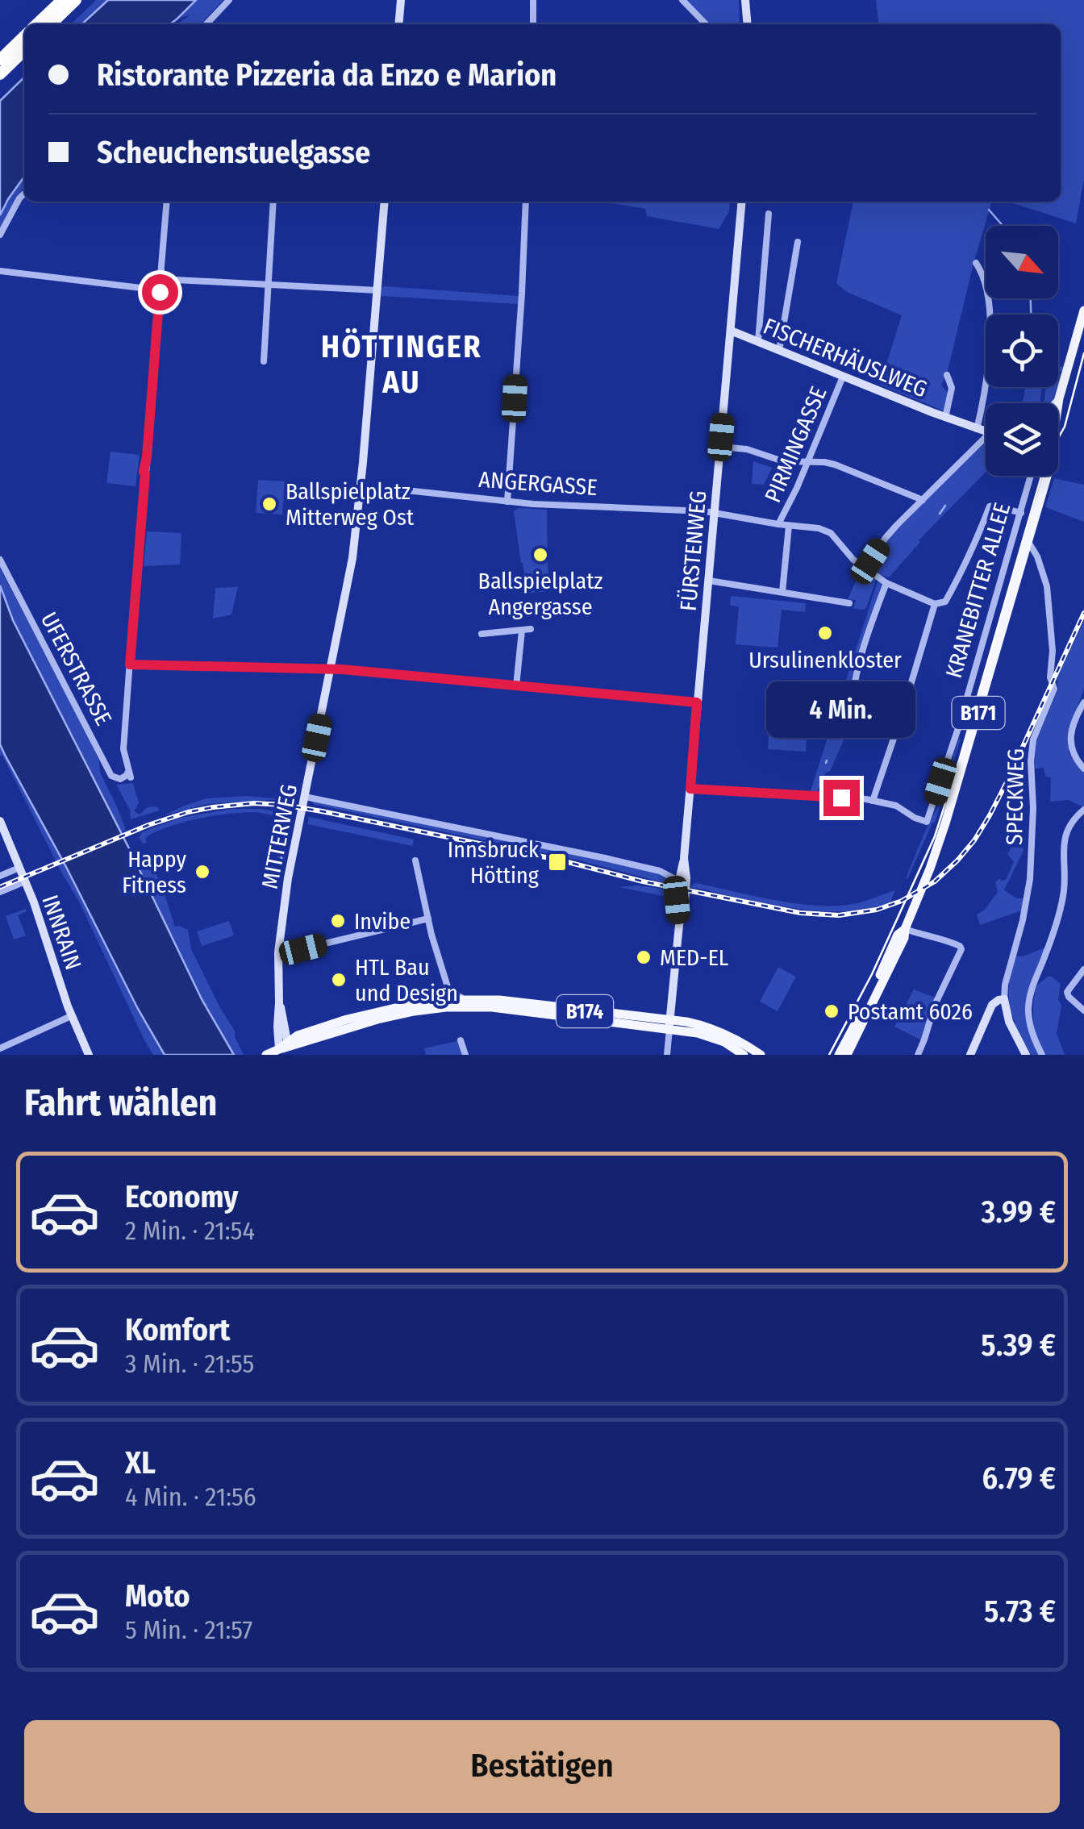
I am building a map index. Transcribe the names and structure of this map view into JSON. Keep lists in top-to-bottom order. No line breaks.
{"streets":{"main road":["KRANEBITTER ALLEE","B171","B174"],"street":["FISCHERHÄUSLWEG","PIRMINGASSE","ANGERGASSE","FÜRSTENWEG","UFERSTRASSE","SPECKWEG","MITTERWEG","INNRAIN"]},"crossings":[["FISCHERHÄUSLWEG","PIRMINGASSE"],["FISCHERHÄUSLWEG","FÜRSTENWEG"],["PIRMINGASSE","ANGERGASSE"],["ANGERGASSE","FÜRSTENWEG"],["ANGERGASSE","MITTERWEG"],["FÜRSTENWEG","B174"],["KRANEBITTER ALLEE","B171"],["KRANEBITTER ALLEE","SPECKWEG"],["MITTERWEG","B174"]],"districts":["HÖTTINGER AU"],"places":{"other":["Ballspielplatz Mitterweg Ost","Ballspielplatz Angergasse","Ursulinenkloster","Happy Fitness","Invibe","MED-EL","HTL Bau und Design","Postamt 6026"],"transit":["Innsbruck Hötting"]},"north":"bottom right","page":{"banner":["Ristorante Pizzeria da Enzo e Marion","Scheuchenstuelgasse"],"bubble":"4 Min.","heading":"Fahrt wählen","list":[{"name":"Economy","note":"2 Min. · 21:54","value":"3.99 €"},{"name":"Komfort","note":"3 Min. · 21:55","value":"5.39 €"},{"name":"XL","note":"4 Min. · 21:56","value":"6.79 €"},{"name":"Moto","note":"5 Min. · 21:57","value":"5.73 €"}],"buttons":"Bestätigen"}}
